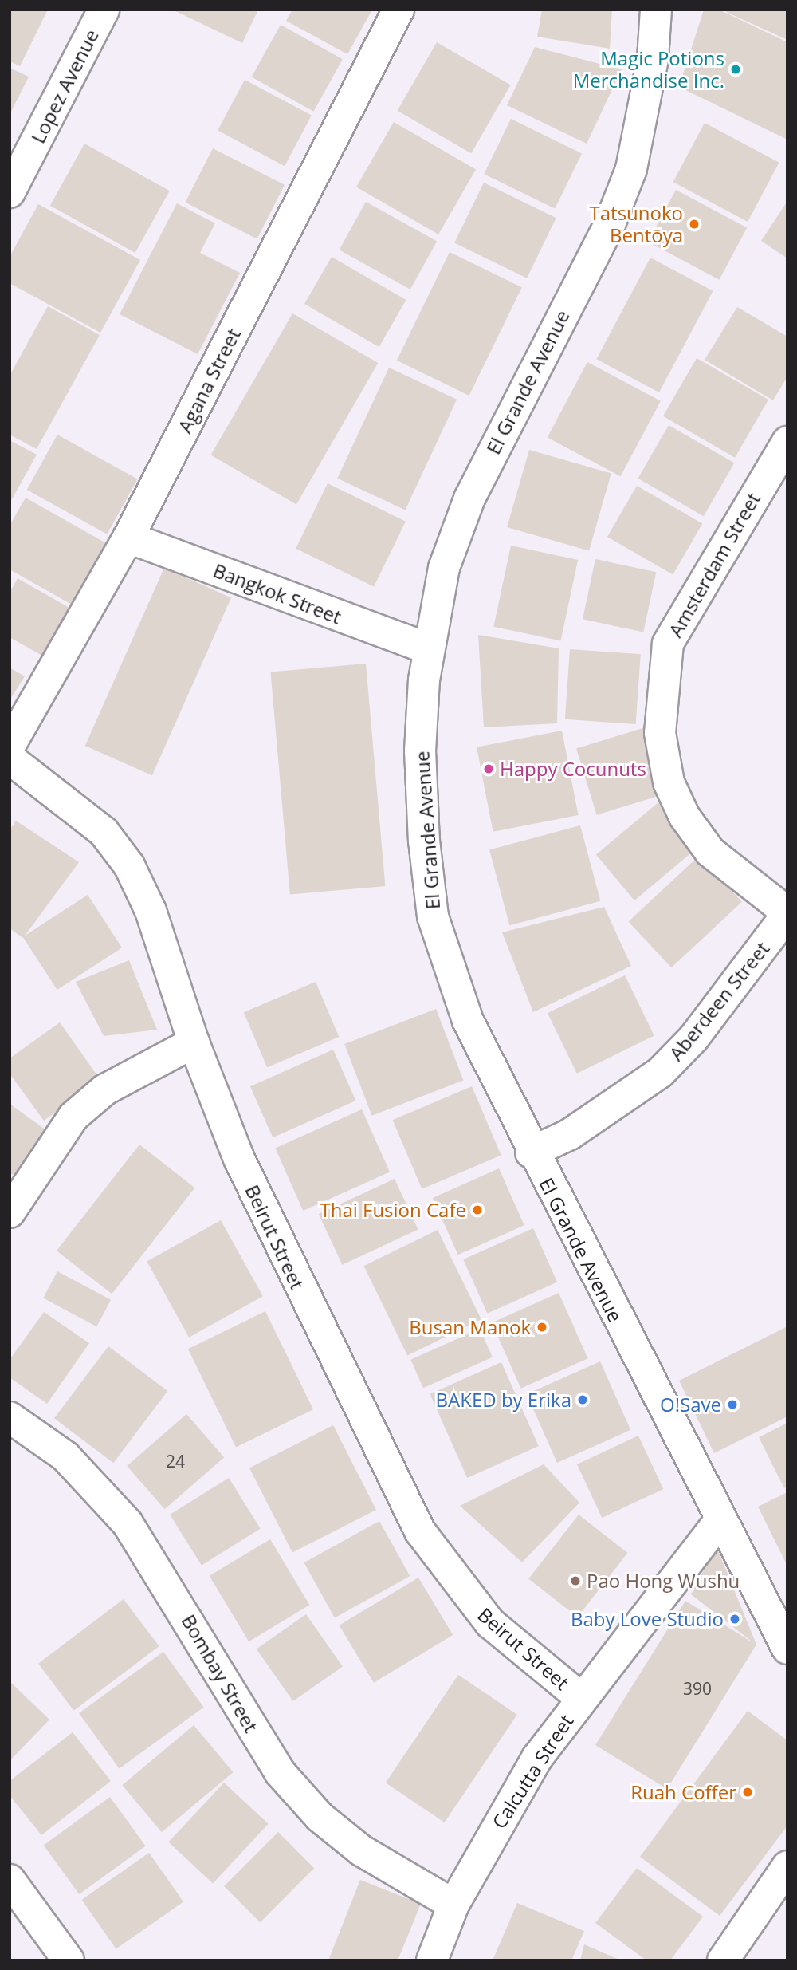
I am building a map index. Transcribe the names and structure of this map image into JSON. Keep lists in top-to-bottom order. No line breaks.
{"streets":{"street":["Lopez Avenue","Agana Street","El Grande Avenue","Amsterdam Street","Bangkok Street","Aberdeen Street","Beirut Street","Bombay Street","Calcutta Street"]},"crossings":[["Agana Street","Bangkok Street"],["El Grande Avenue","Bangkok Street"],["El Grande Avenue","Aberdeen Street"],["El Grande Avenue","Calcutta Street"],["Amsterdam Street","Aberdeen Street"],["Beirut Street","Calcutta Street"],["Bombay Street","Calcutta Street"]],"places":["Magic Potions Merchandise Inc.","Tatsunoko Bentōya","Happy Cocunuts","Thai Fusion Cafe","Busan Manok","BAKED by Erika","O!Save","Pao Hong Wushu","Baby Love Studio","Ruah Coffer"],"house_numbers":["24","390"]}
